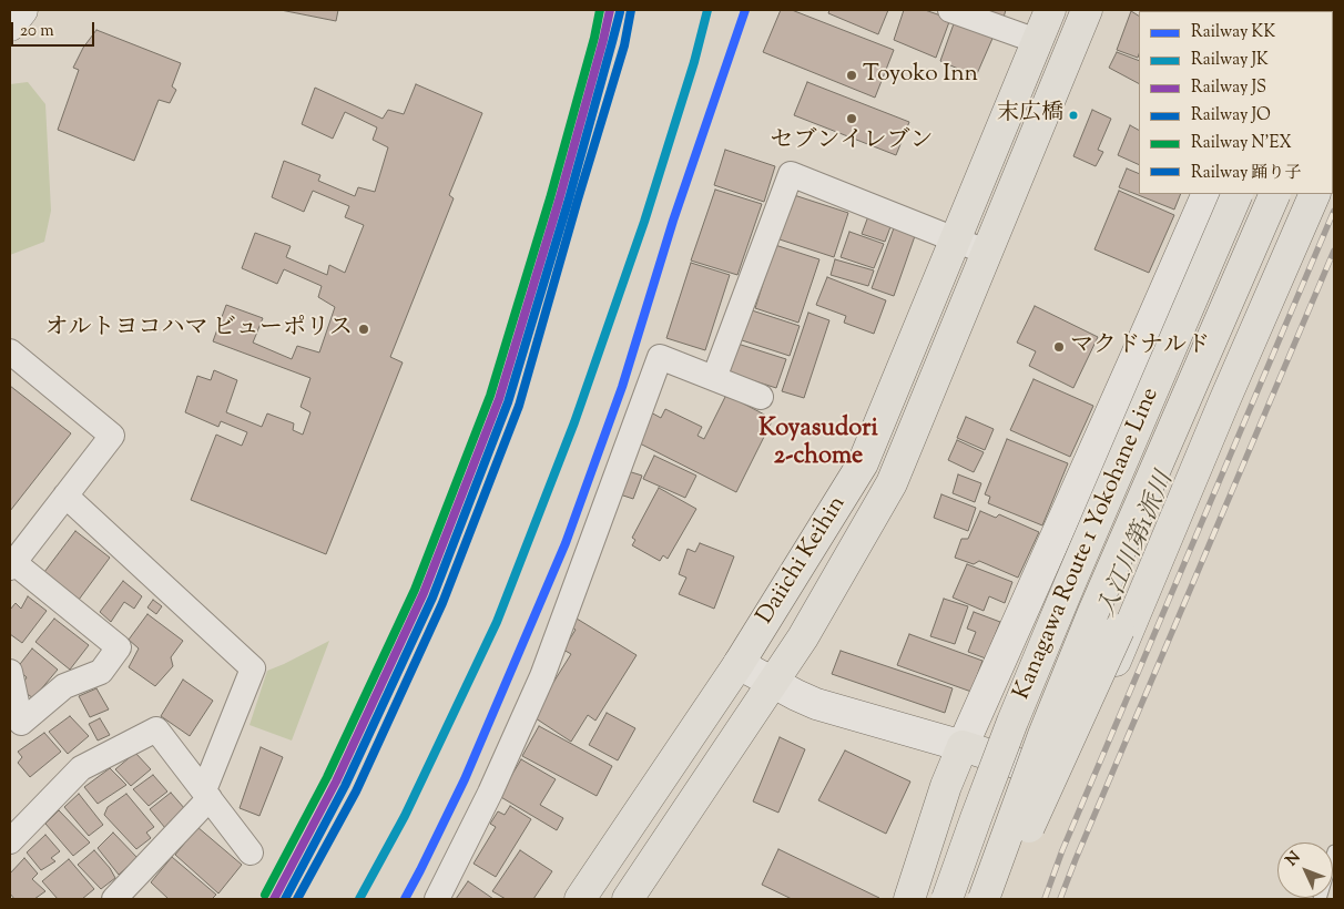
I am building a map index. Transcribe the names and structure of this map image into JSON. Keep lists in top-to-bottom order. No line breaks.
{"streets":{"highway":["Kanagawa Route 1 Yokohane Line","Daiichi Keihin"]},"districts":["Koyasudori 2-chome"],"water":["入江川第1派川"],"places":["Toyoko Inn","末広橋","セブンイレブン","オルトヨコハマ ビューポリス","マクドナルド"],"lines":["rail line KK","rail line JK","rail line JS","rail line N'EX","rail line 踊り子","rail line JO"],"legend":["Railway KK","Railway JK","Railway JS","Railway JO","Railway N'EX","Railway 踊り子"],"scale_bar":"20 m","north":"top left"}
